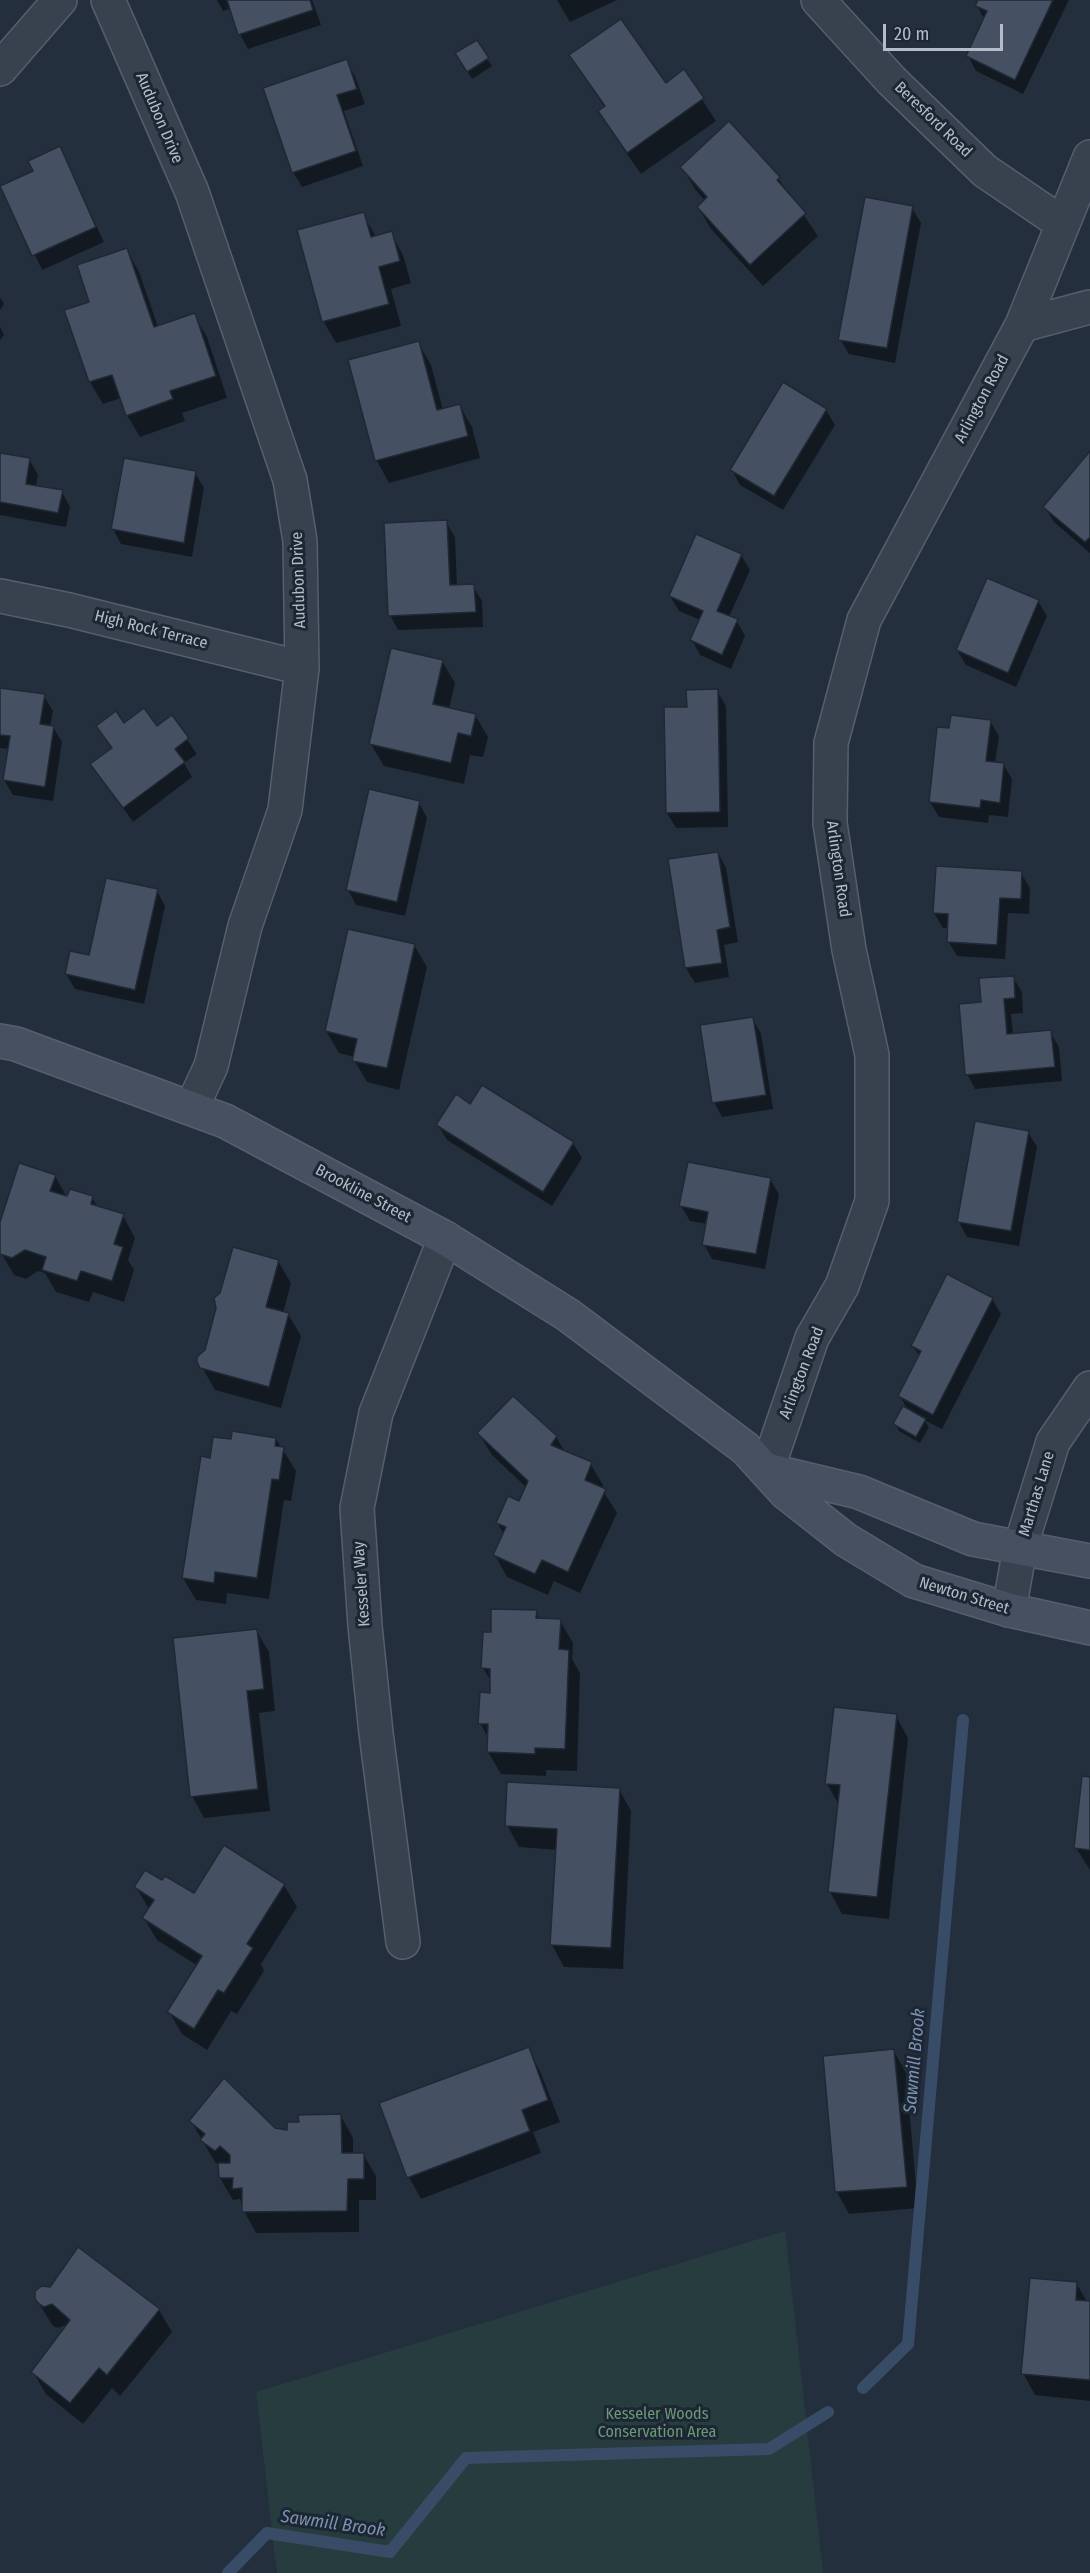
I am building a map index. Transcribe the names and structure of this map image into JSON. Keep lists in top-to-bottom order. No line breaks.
{"streets":{"main road":["Brookline Street","Newton Street"],"street":["Audubon Drive","Beresford Road","Arlington Road","High Rock Terrace","Marthas Lane","Kesseler Way"]},"crossings":[["Audubon Drive","High Rock Terrace"],["Audubon Drive","Brookline Street"],["Beresford Road","Arlington Road"],["Arlington Road","Newton Street"],["Brookline Street","Kesseler Way"],["Brookline Street","Newton Street"],["Marthas Lane","Newton Street"]],"water":["Sawmill Brook"],"parks":["Kesseler Woods Conservation Area"],"scale_bar":"20 m"}
